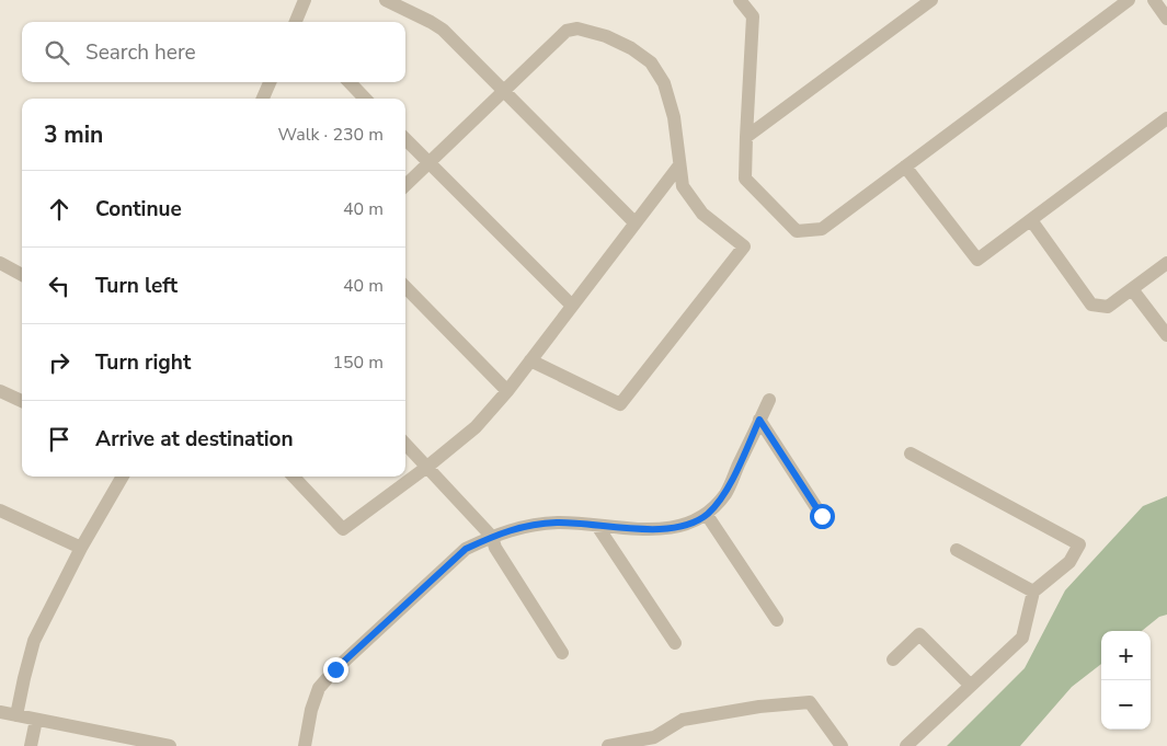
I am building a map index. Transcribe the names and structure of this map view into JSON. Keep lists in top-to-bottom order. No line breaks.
{"page":{"search":"Search here","heading":["3 min","Walk · 230 m"],"list":[["Continue","40 m"],["Turn left","40 m"],["Turn right","150 m"],"Arrive at destination"],"map_buttons":["+","−"]}}
